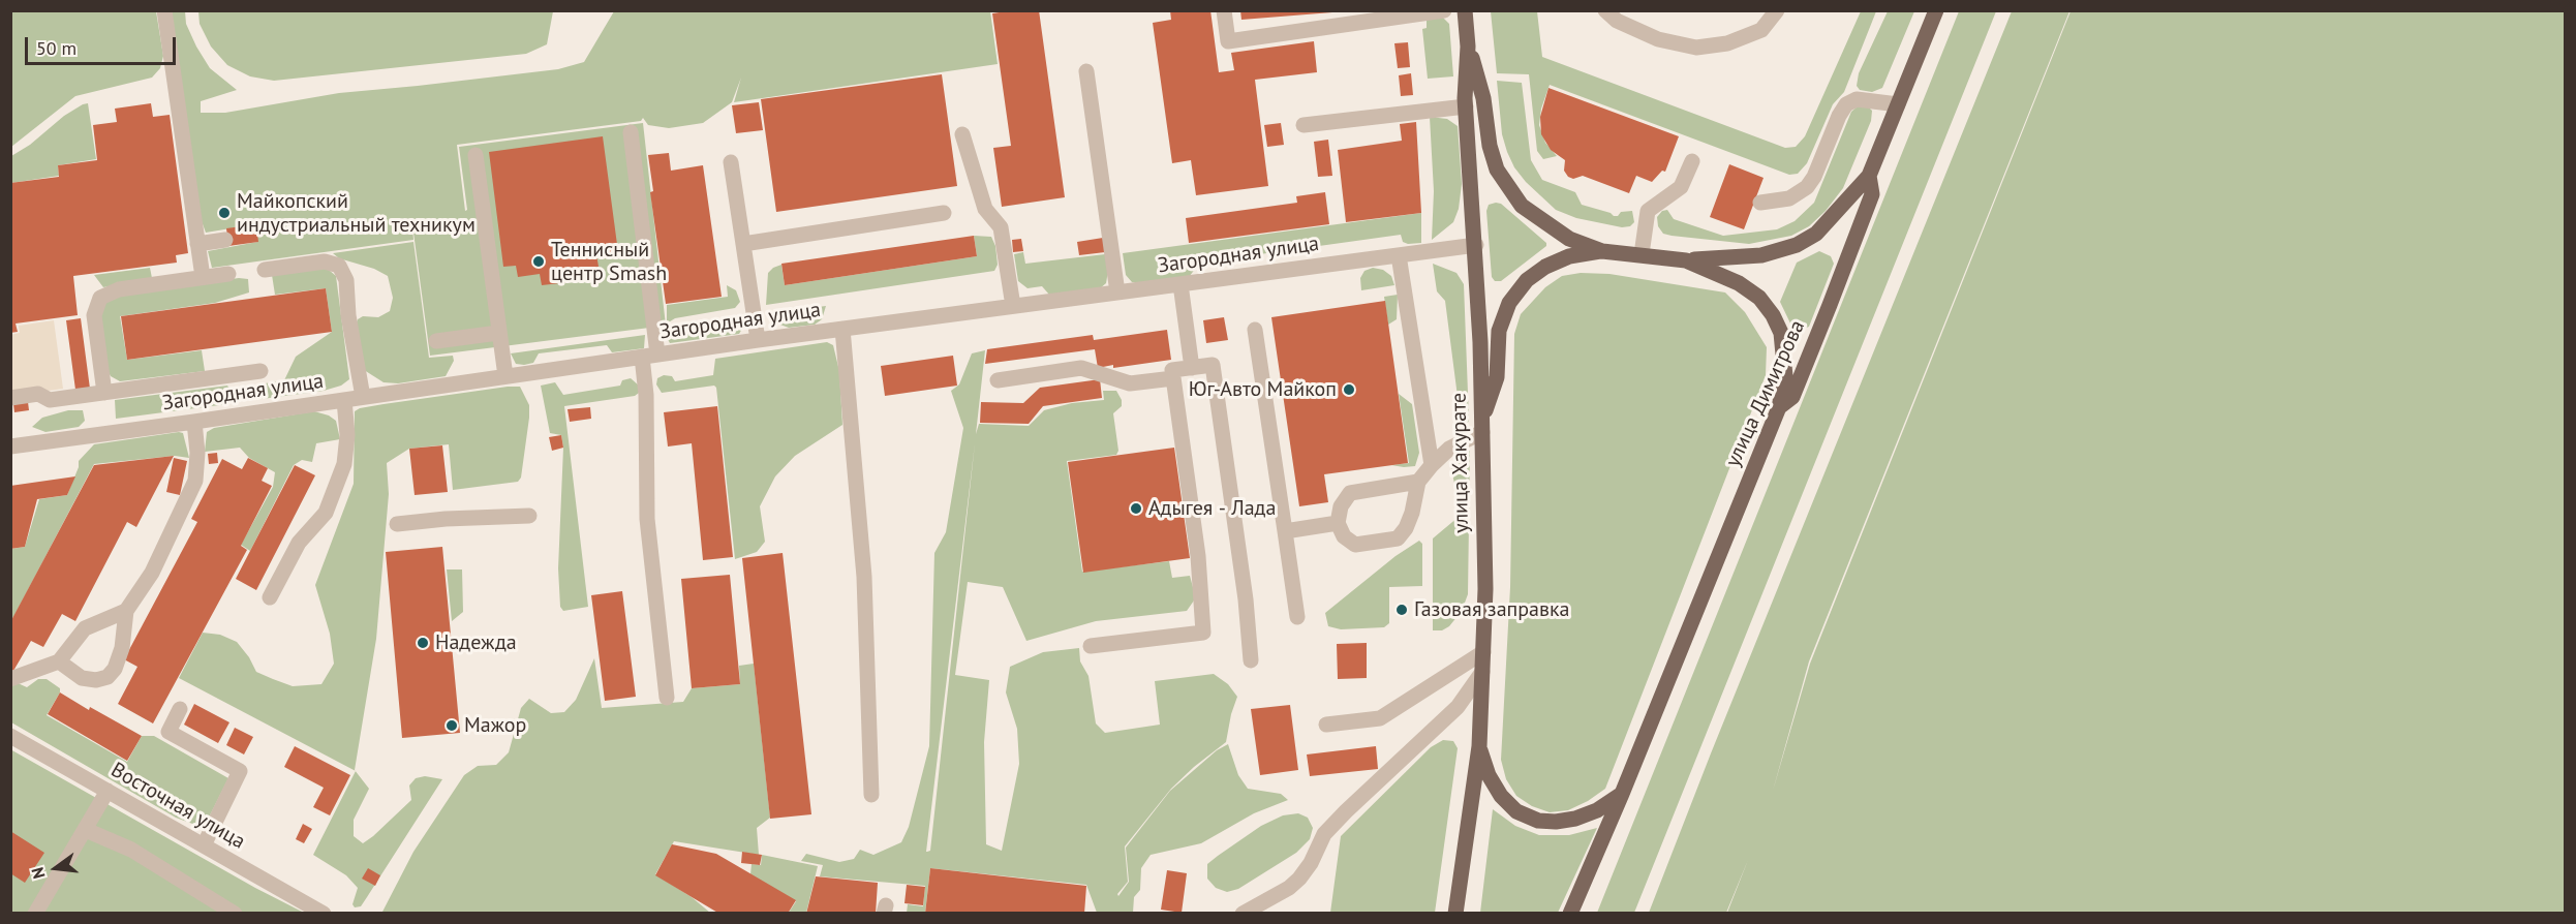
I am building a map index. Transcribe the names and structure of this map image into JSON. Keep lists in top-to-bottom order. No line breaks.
{"streets":{"main road":["улица Димитрова","улица Хакурате"],"street":["Загородная улица","Восточная улица"]},"crossings":[["Загородная улица","улица Хакурате"]],"places":["Майкопский индустриальный техникум","Теннисный центр Smash","Юг-Авто Майкоп","Адыгея - Лада","Газовая заправка","Надежда","Мажор"],"scale_bar":"50 m","north":"left"}
